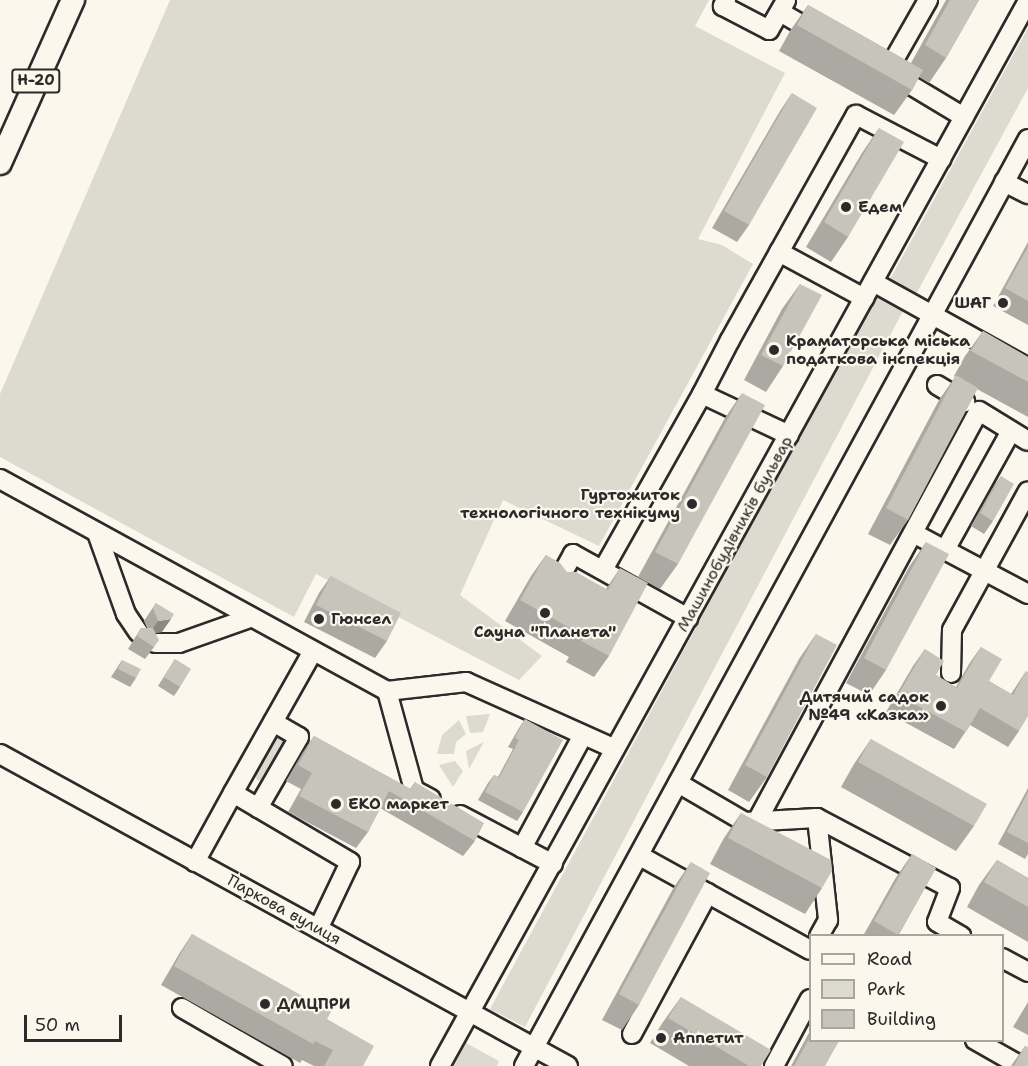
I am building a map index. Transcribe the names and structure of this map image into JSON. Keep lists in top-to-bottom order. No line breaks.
{"streets":{"main road":["Н-20"],"street":["Машинобудівників бульвар","Паркова вулиця"]},"crossings":[["Машинобудівників бульвар","Паркова вулиця"]],"places":["Едем","ШАГ","Краматорська міська податкова інспекція","Гуртожиток технологічного технікуму","Сауна \"Планета\"","Гюнсел","Дитячий садок №49 «Казка»","ЕКО маркет","ДМЦПРИ","Аппетит"],"legend":["Road","Park","Building"],"scale_bar":"50 m"}
